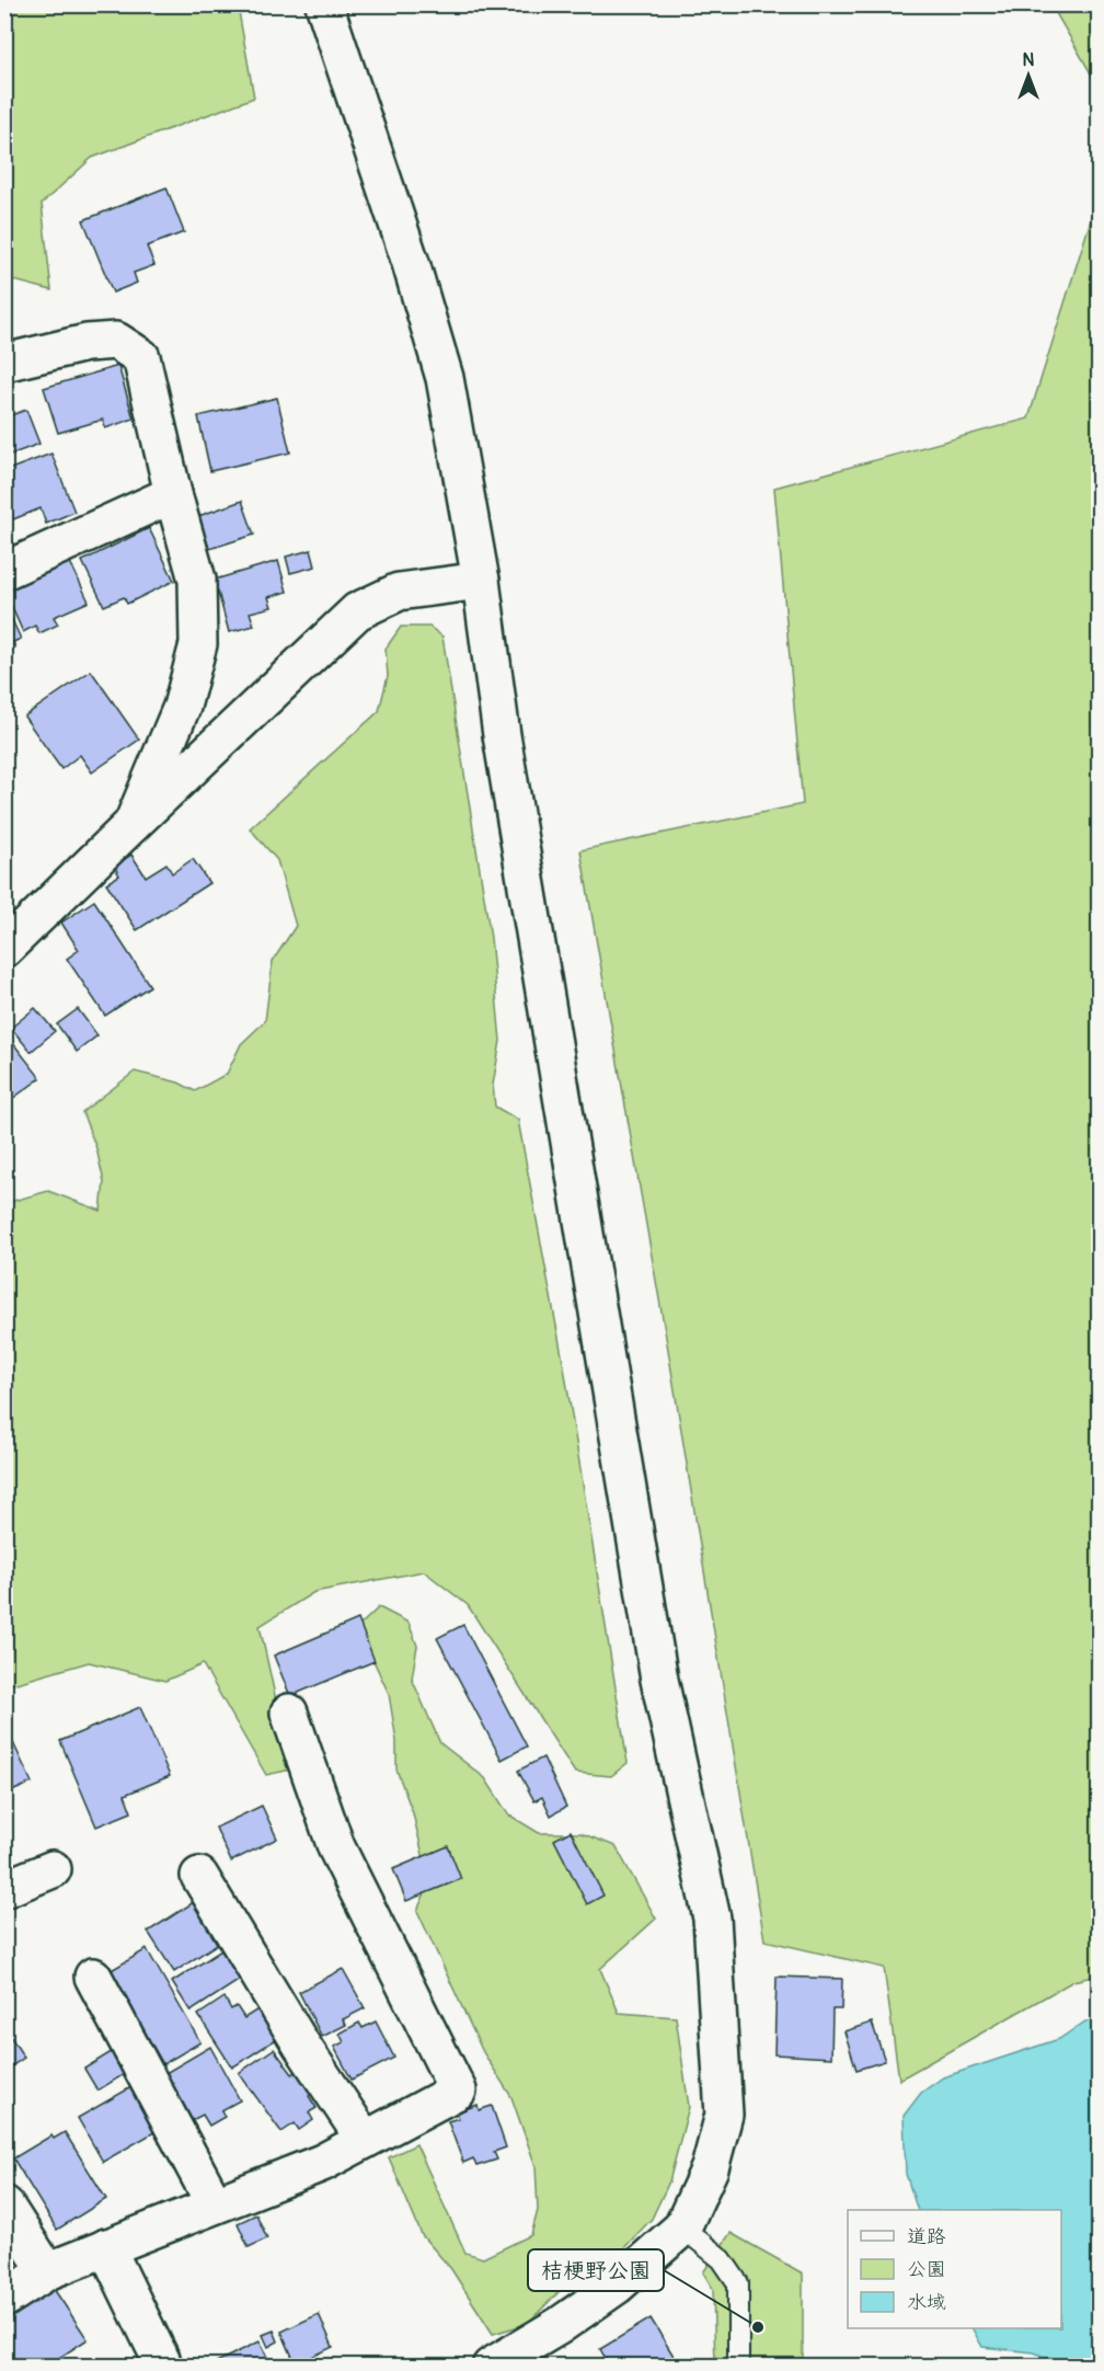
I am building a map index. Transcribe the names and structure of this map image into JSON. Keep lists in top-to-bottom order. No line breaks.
{"places":["桔梗野公園"],"legend":["道路","公園","水域"],"north":"top"}
